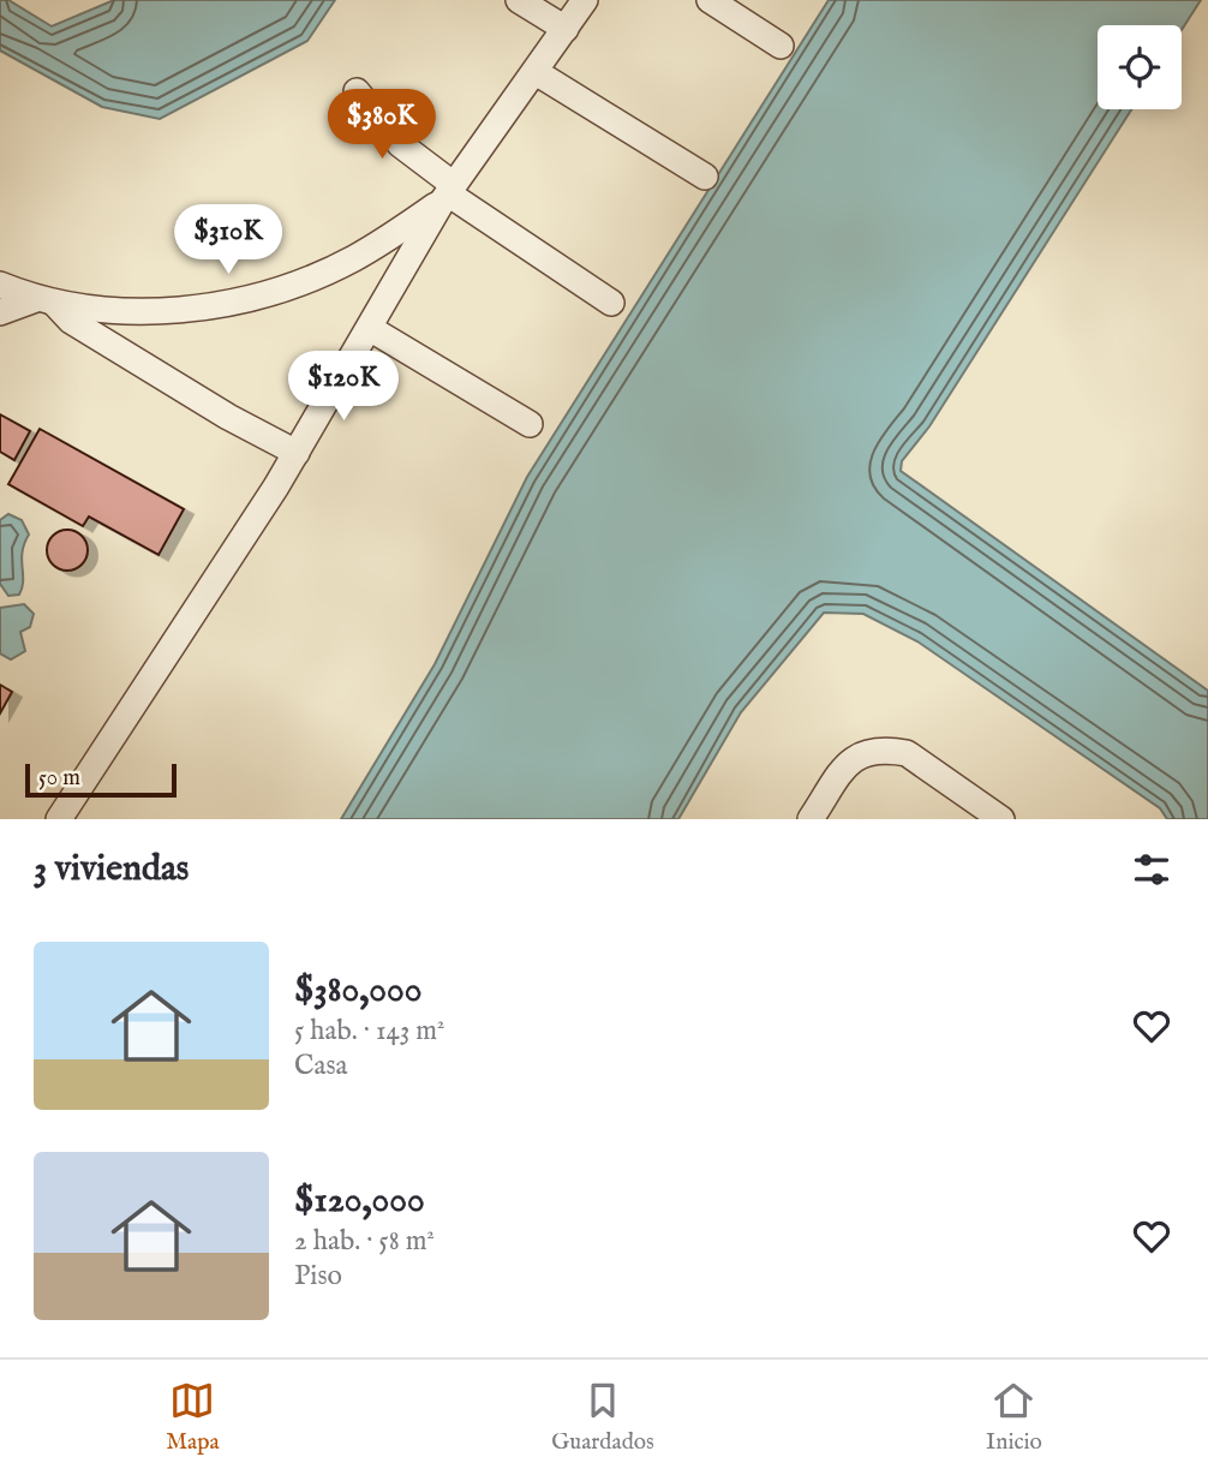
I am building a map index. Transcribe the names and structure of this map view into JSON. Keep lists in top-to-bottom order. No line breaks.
{"scale_bar":"50 m","page":{"price":["$380K","$310K","$120K"],"scale":"50 m","heading":"3 viviendas","list":[{"name":"$380,000","note":"5 hab. · 143 m² · Casa"},{"name":"$120,000","note":"2 hab. · 58 m² · Piso"}],"tabs":["Mapa","Guardados","Inicio"]}}
